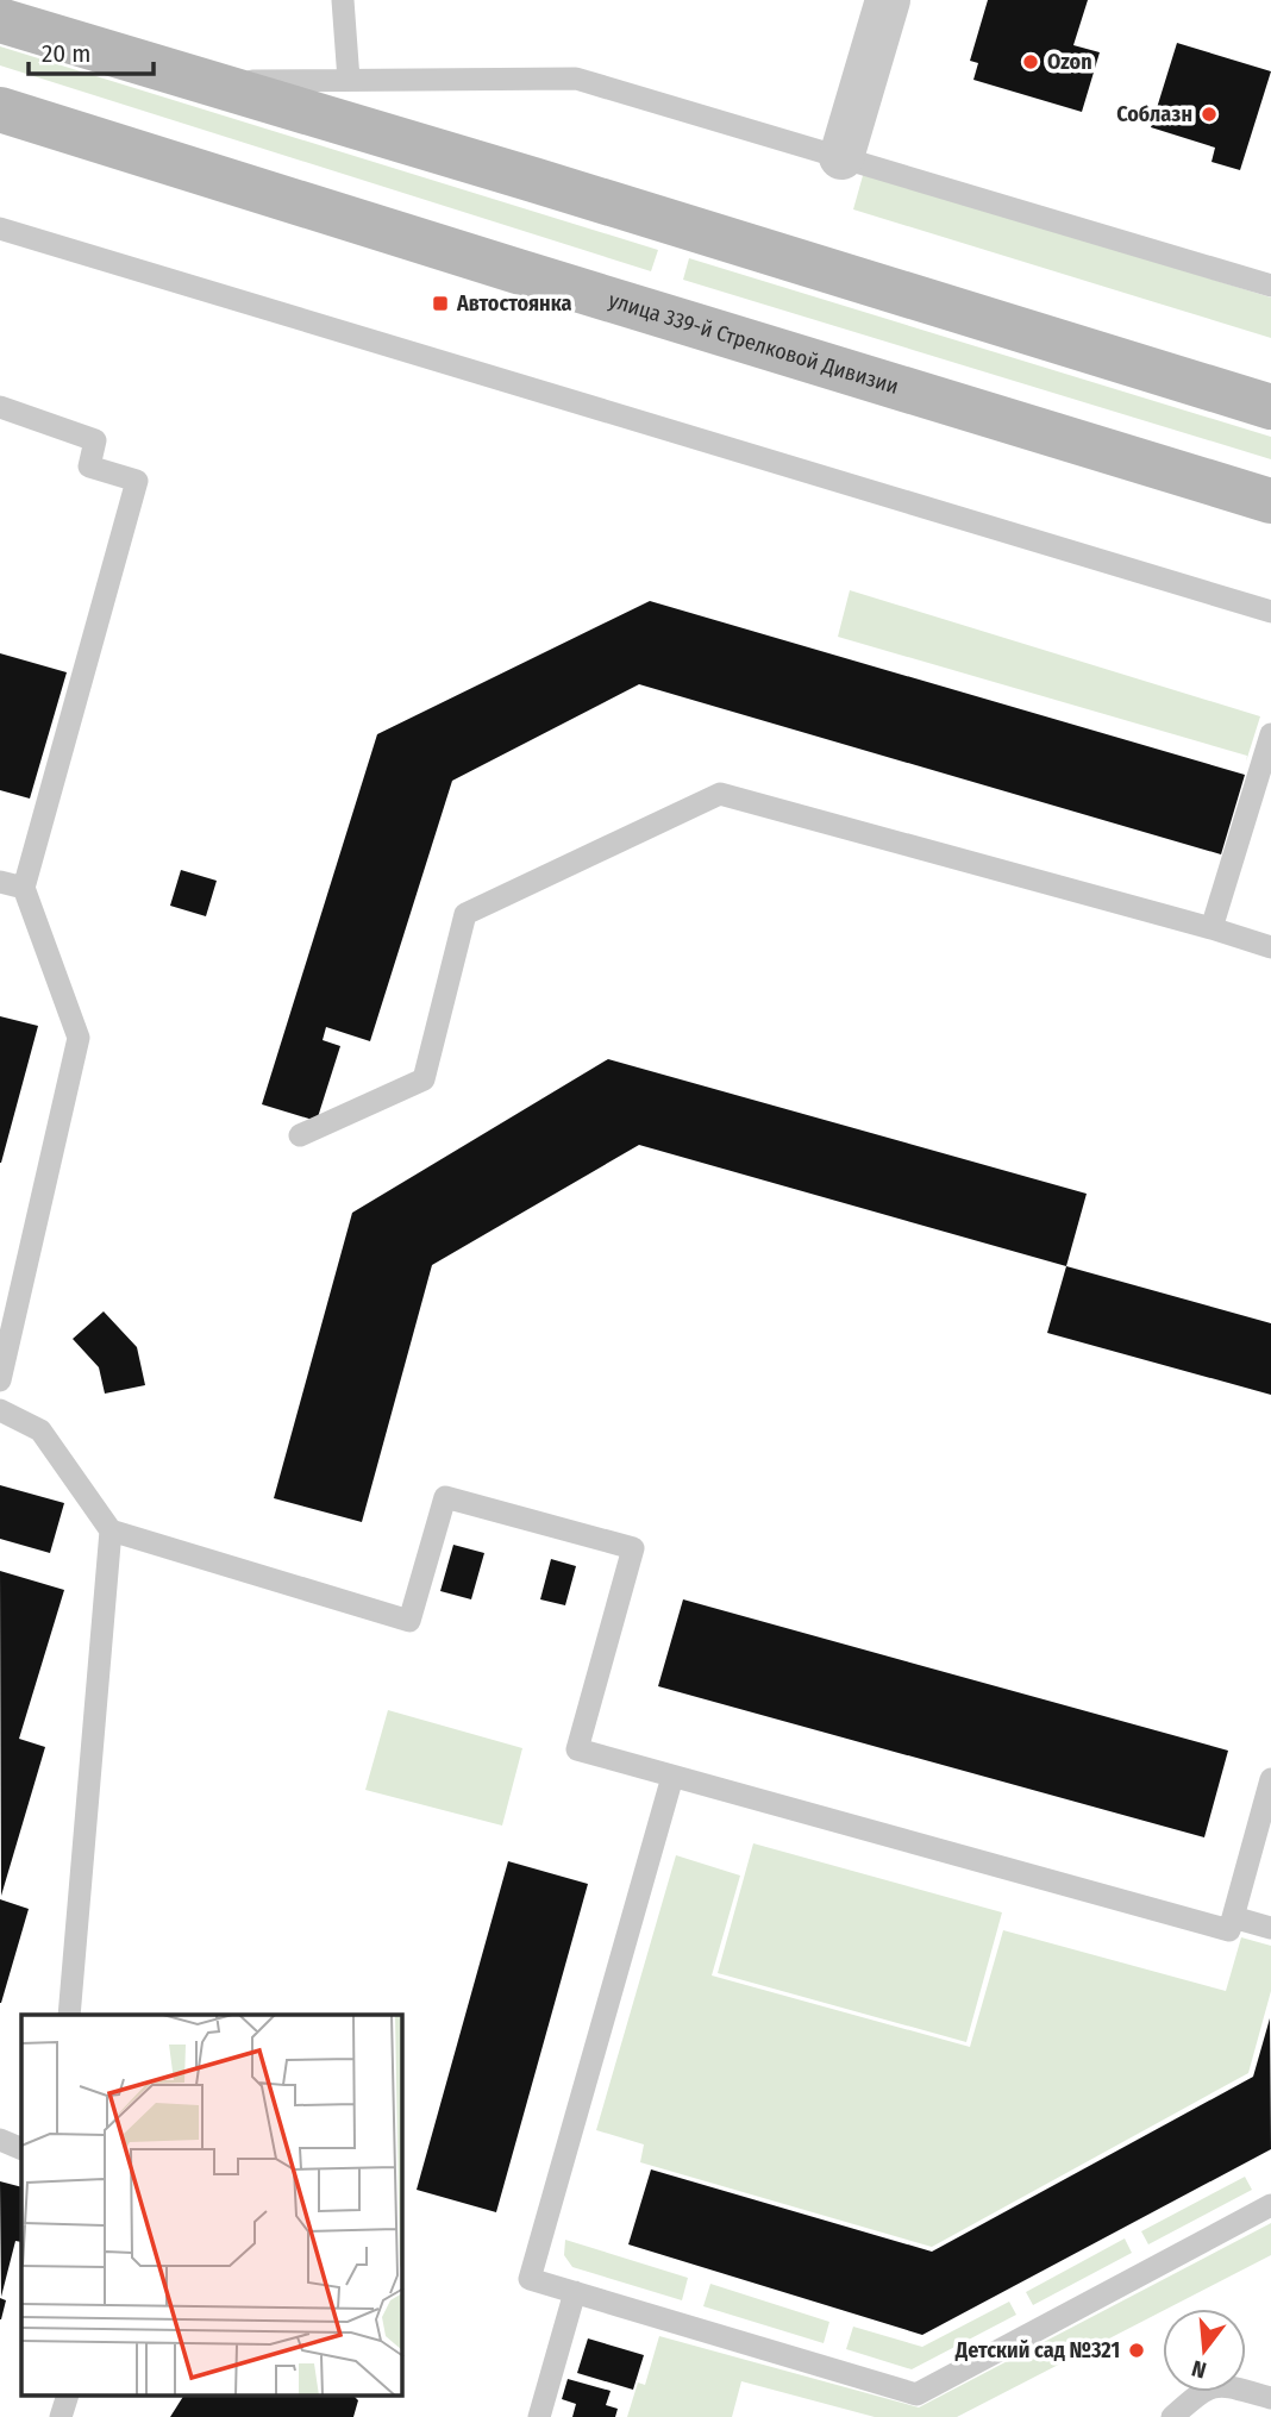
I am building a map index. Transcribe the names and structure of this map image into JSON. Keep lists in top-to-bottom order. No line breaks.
{"streets":{"main road":["улица 339-й Стрелковой Дивизии"]},"places":{"other":["Ozon","Соблазн","Детский сад №321"],"transit":["Автостоянка"]},"scale_bar":"20 m","north":"bottom"}
